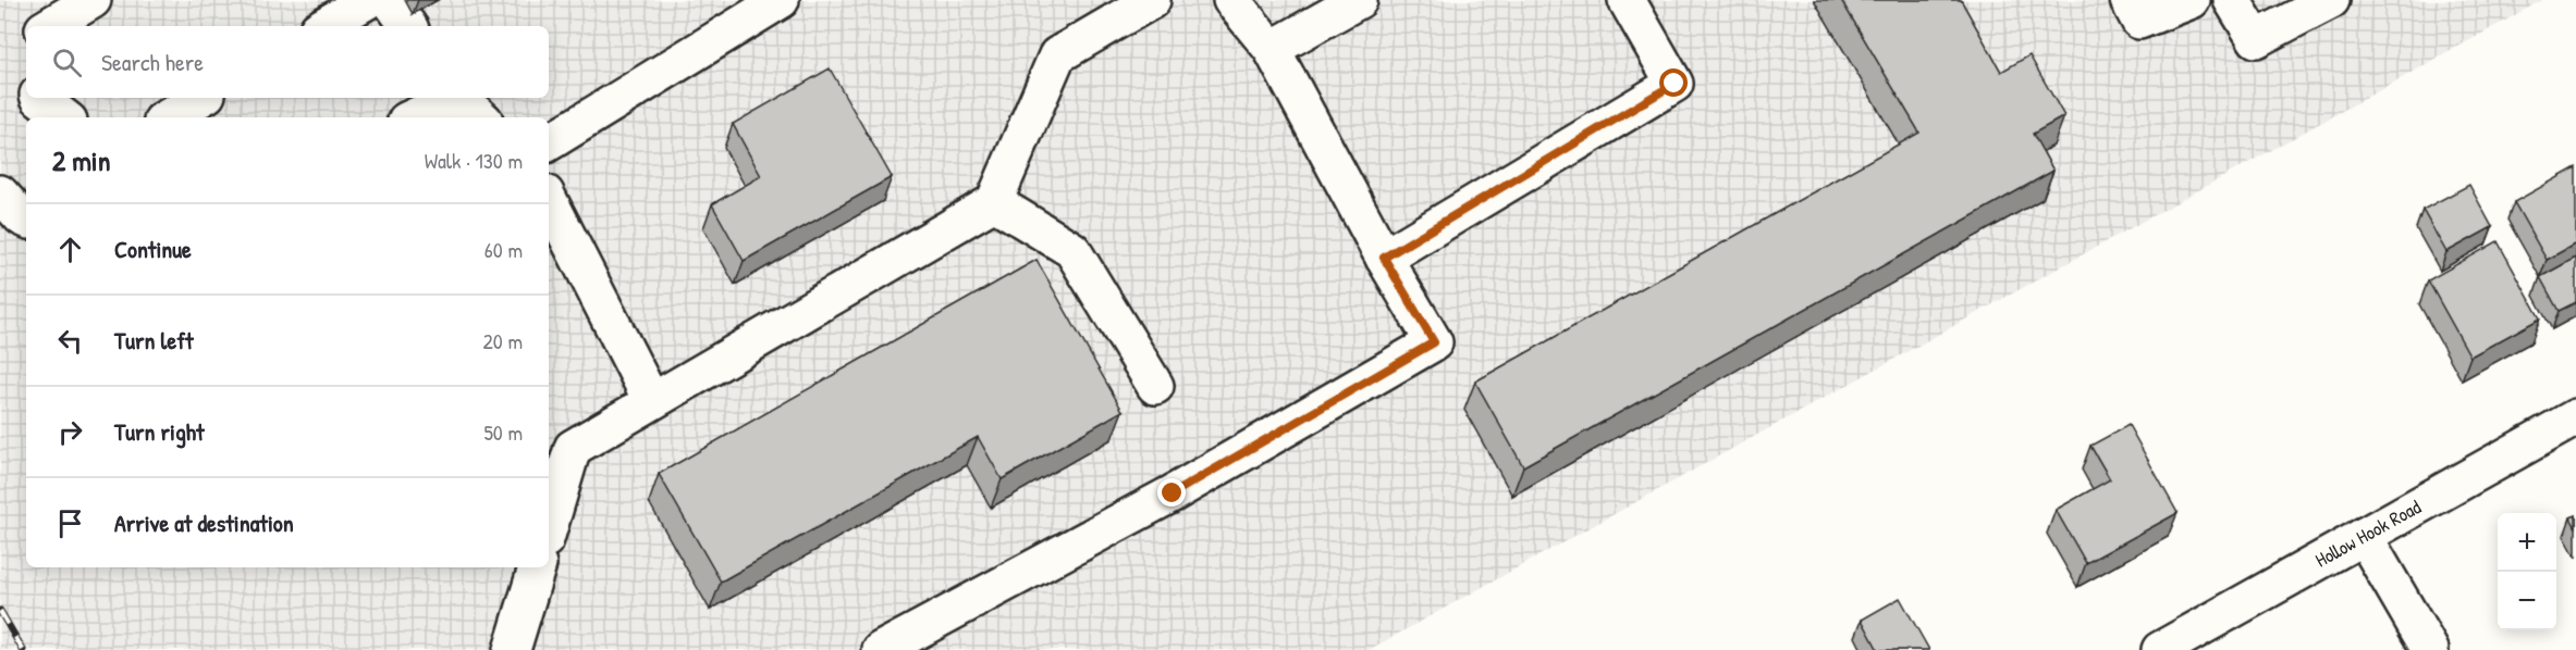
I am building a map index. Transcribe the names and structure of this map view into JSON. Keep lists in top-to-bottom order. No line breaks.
{"streets":{"street":["Hollow Hook Road"]},"page":{"search":"Search here","heading":["2 min","Walk · 130 m"],"list":[["Continue","60 m"],["Turn left","20 m"],["Turn right","50 m"],"Arrive at destination"],"map_buttons":["+","−"]}}
